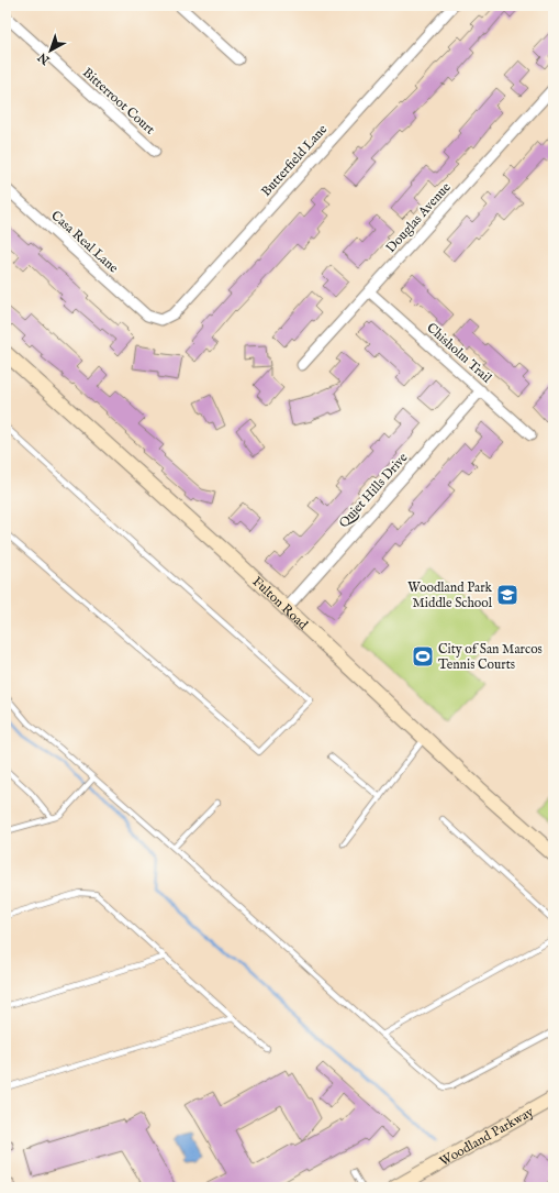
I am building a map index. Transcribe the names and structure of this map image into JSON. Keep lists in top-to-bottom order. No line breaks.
{"streets":{"street":["Bitterroot Court","Butterfield Lane","Douglas Avenue","Casa Real Lane","Chisholm Trail","Quiet Hills Drive","Fulton Road","Woodland Parkway"]},"crossings":[["Butterfield Lane","Casa Real Lane"],["Douglas Avenue","Chisholm Trail"],["Chisholm Trail","Quiet Hills Drive"],["Quiet Hills Drive","Fulton Road"]],"places":{"school or university":["Woodland Park Middle School"],"sports":["City of San Marcos Tennis Courts"]},"north":"bottom left"}
